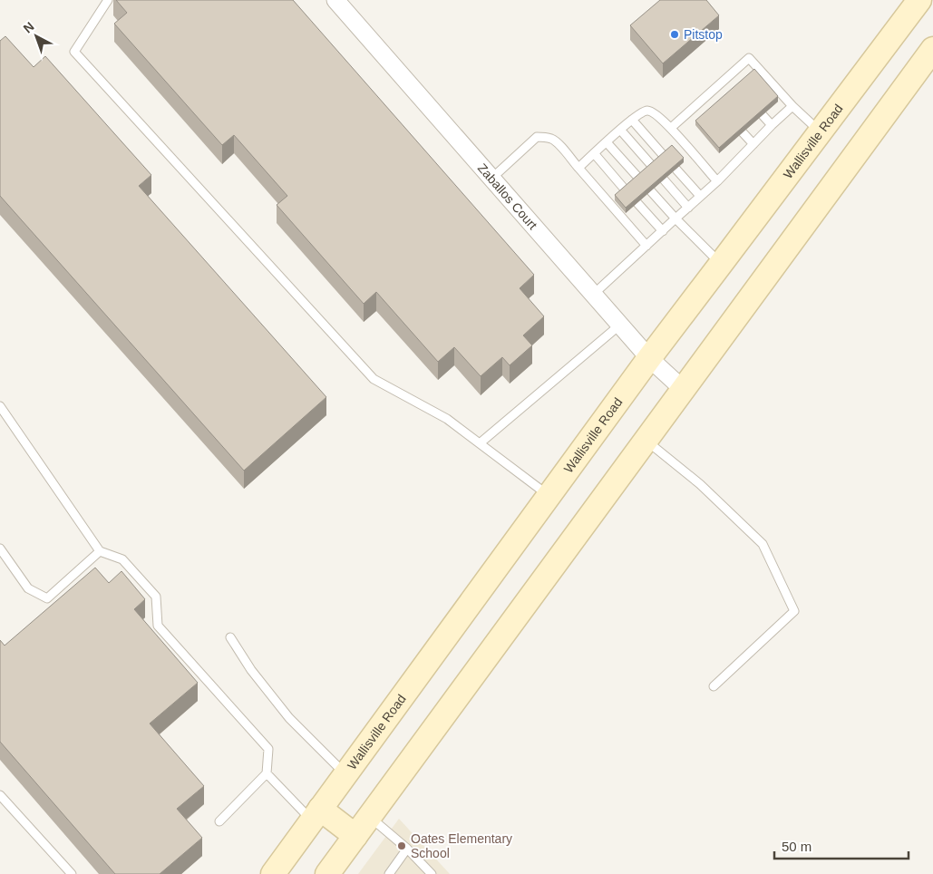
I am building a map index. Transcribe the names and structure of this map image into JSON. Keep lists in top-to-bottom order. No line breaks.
{"streets":{"main road":["Wallisville Road"],"street":["Zaballos Court"]},"crossings":[["Wallisville Road","Zaballos Court"]],"places":["Pitstop","Oates Elementary School"],"scale_bar":"50 m","north":"top left"}
